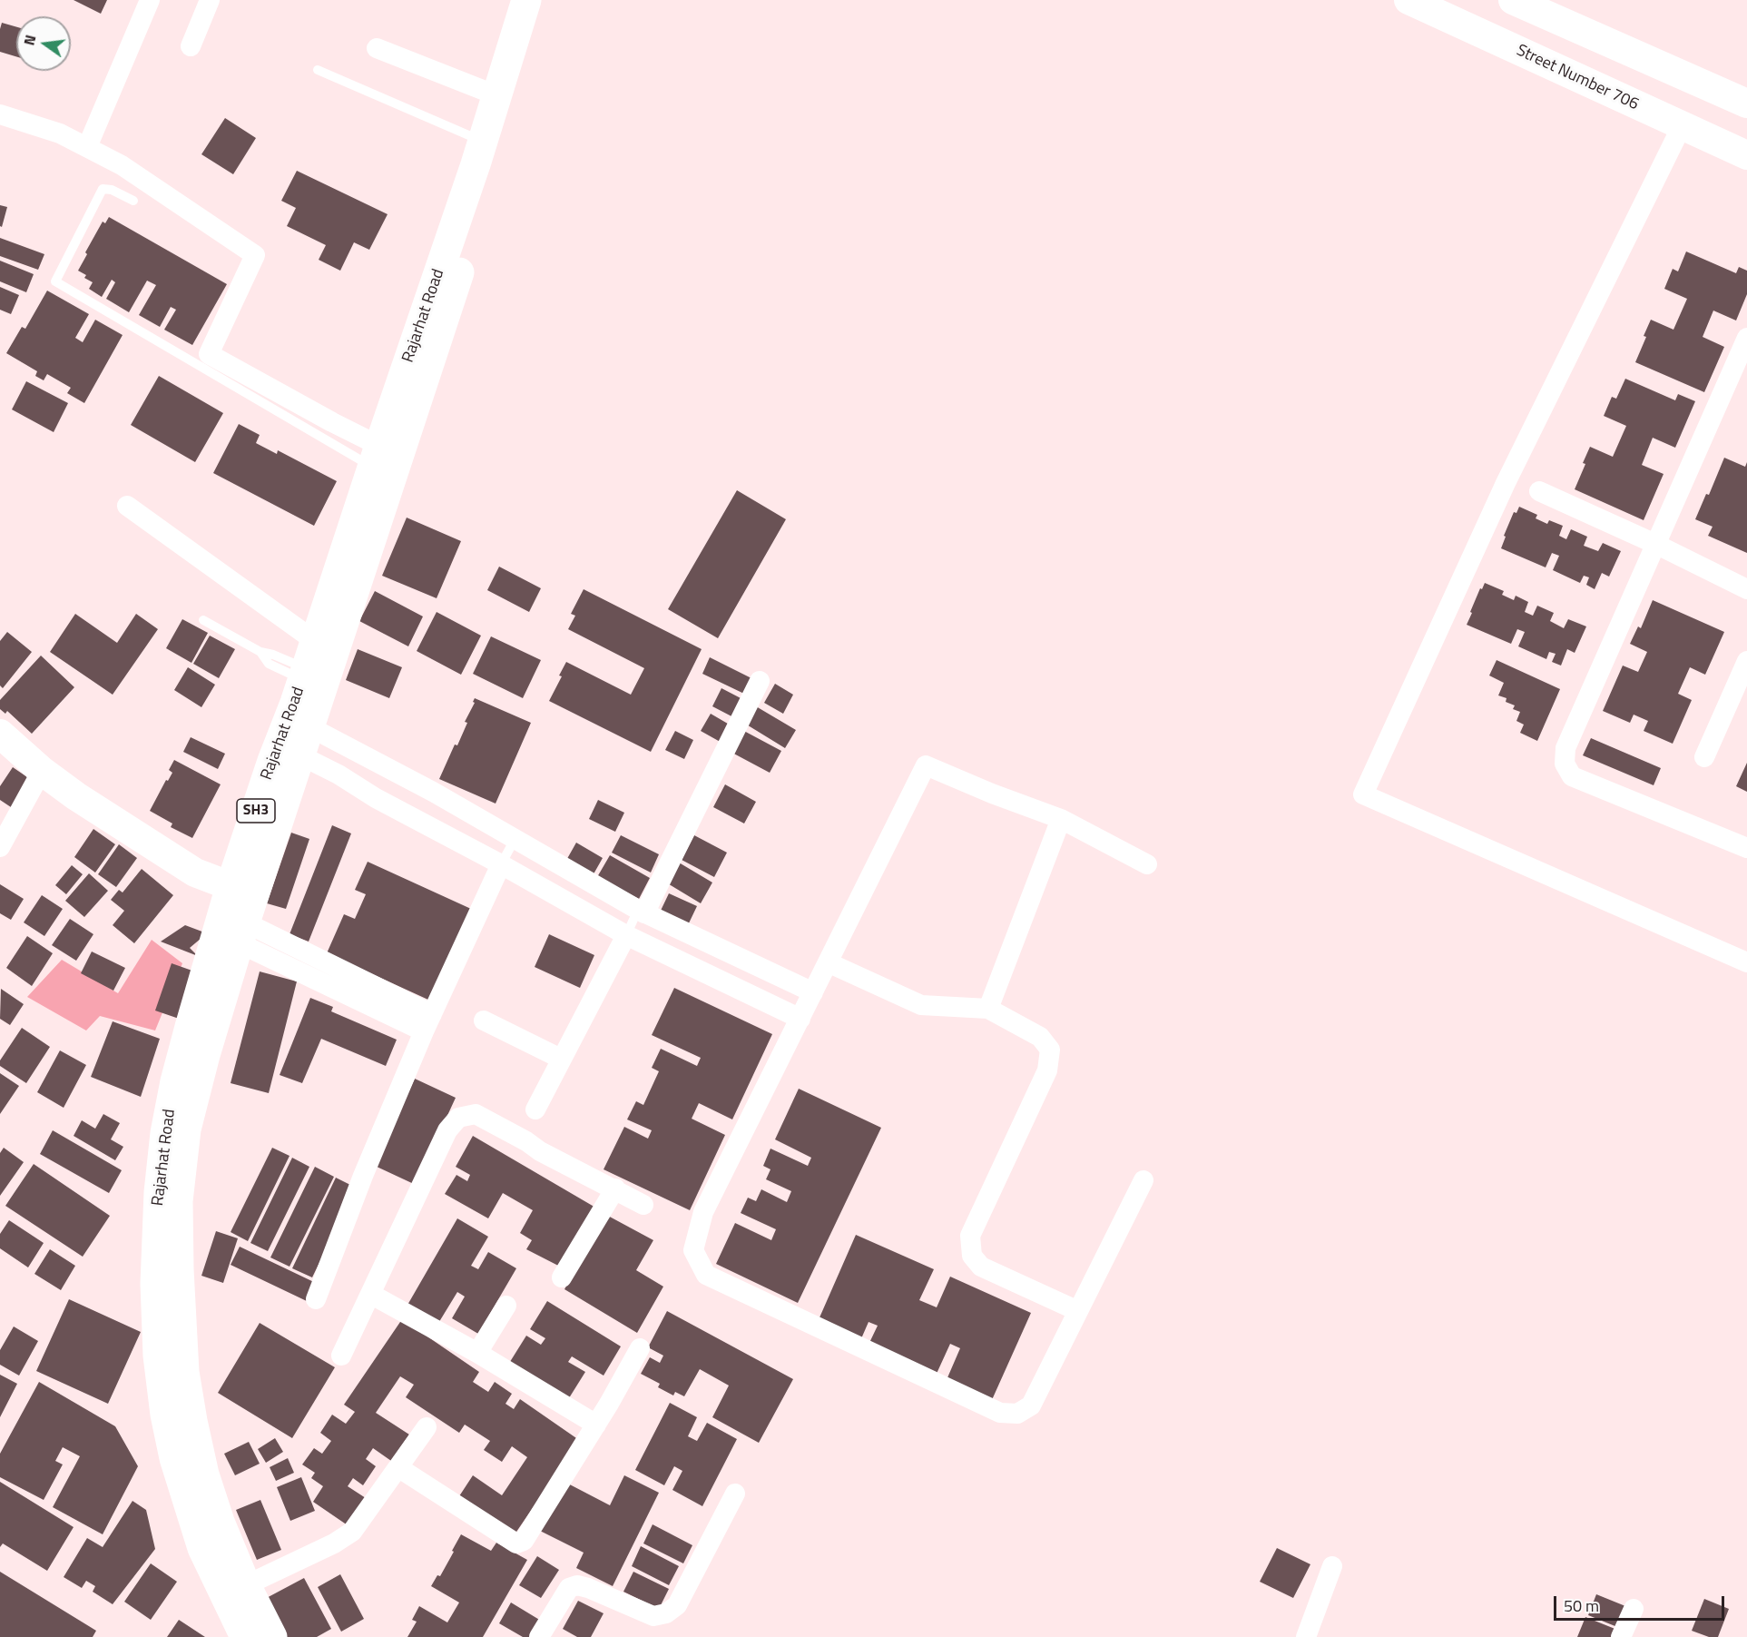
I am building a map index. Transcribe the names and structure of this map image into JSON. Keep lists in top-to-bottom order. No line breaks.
{"streets":{"main road":["Rajarhat Road","SH3"],"street":["Street Number 706"]},"scale_bar":"50 m","north":"left"}
